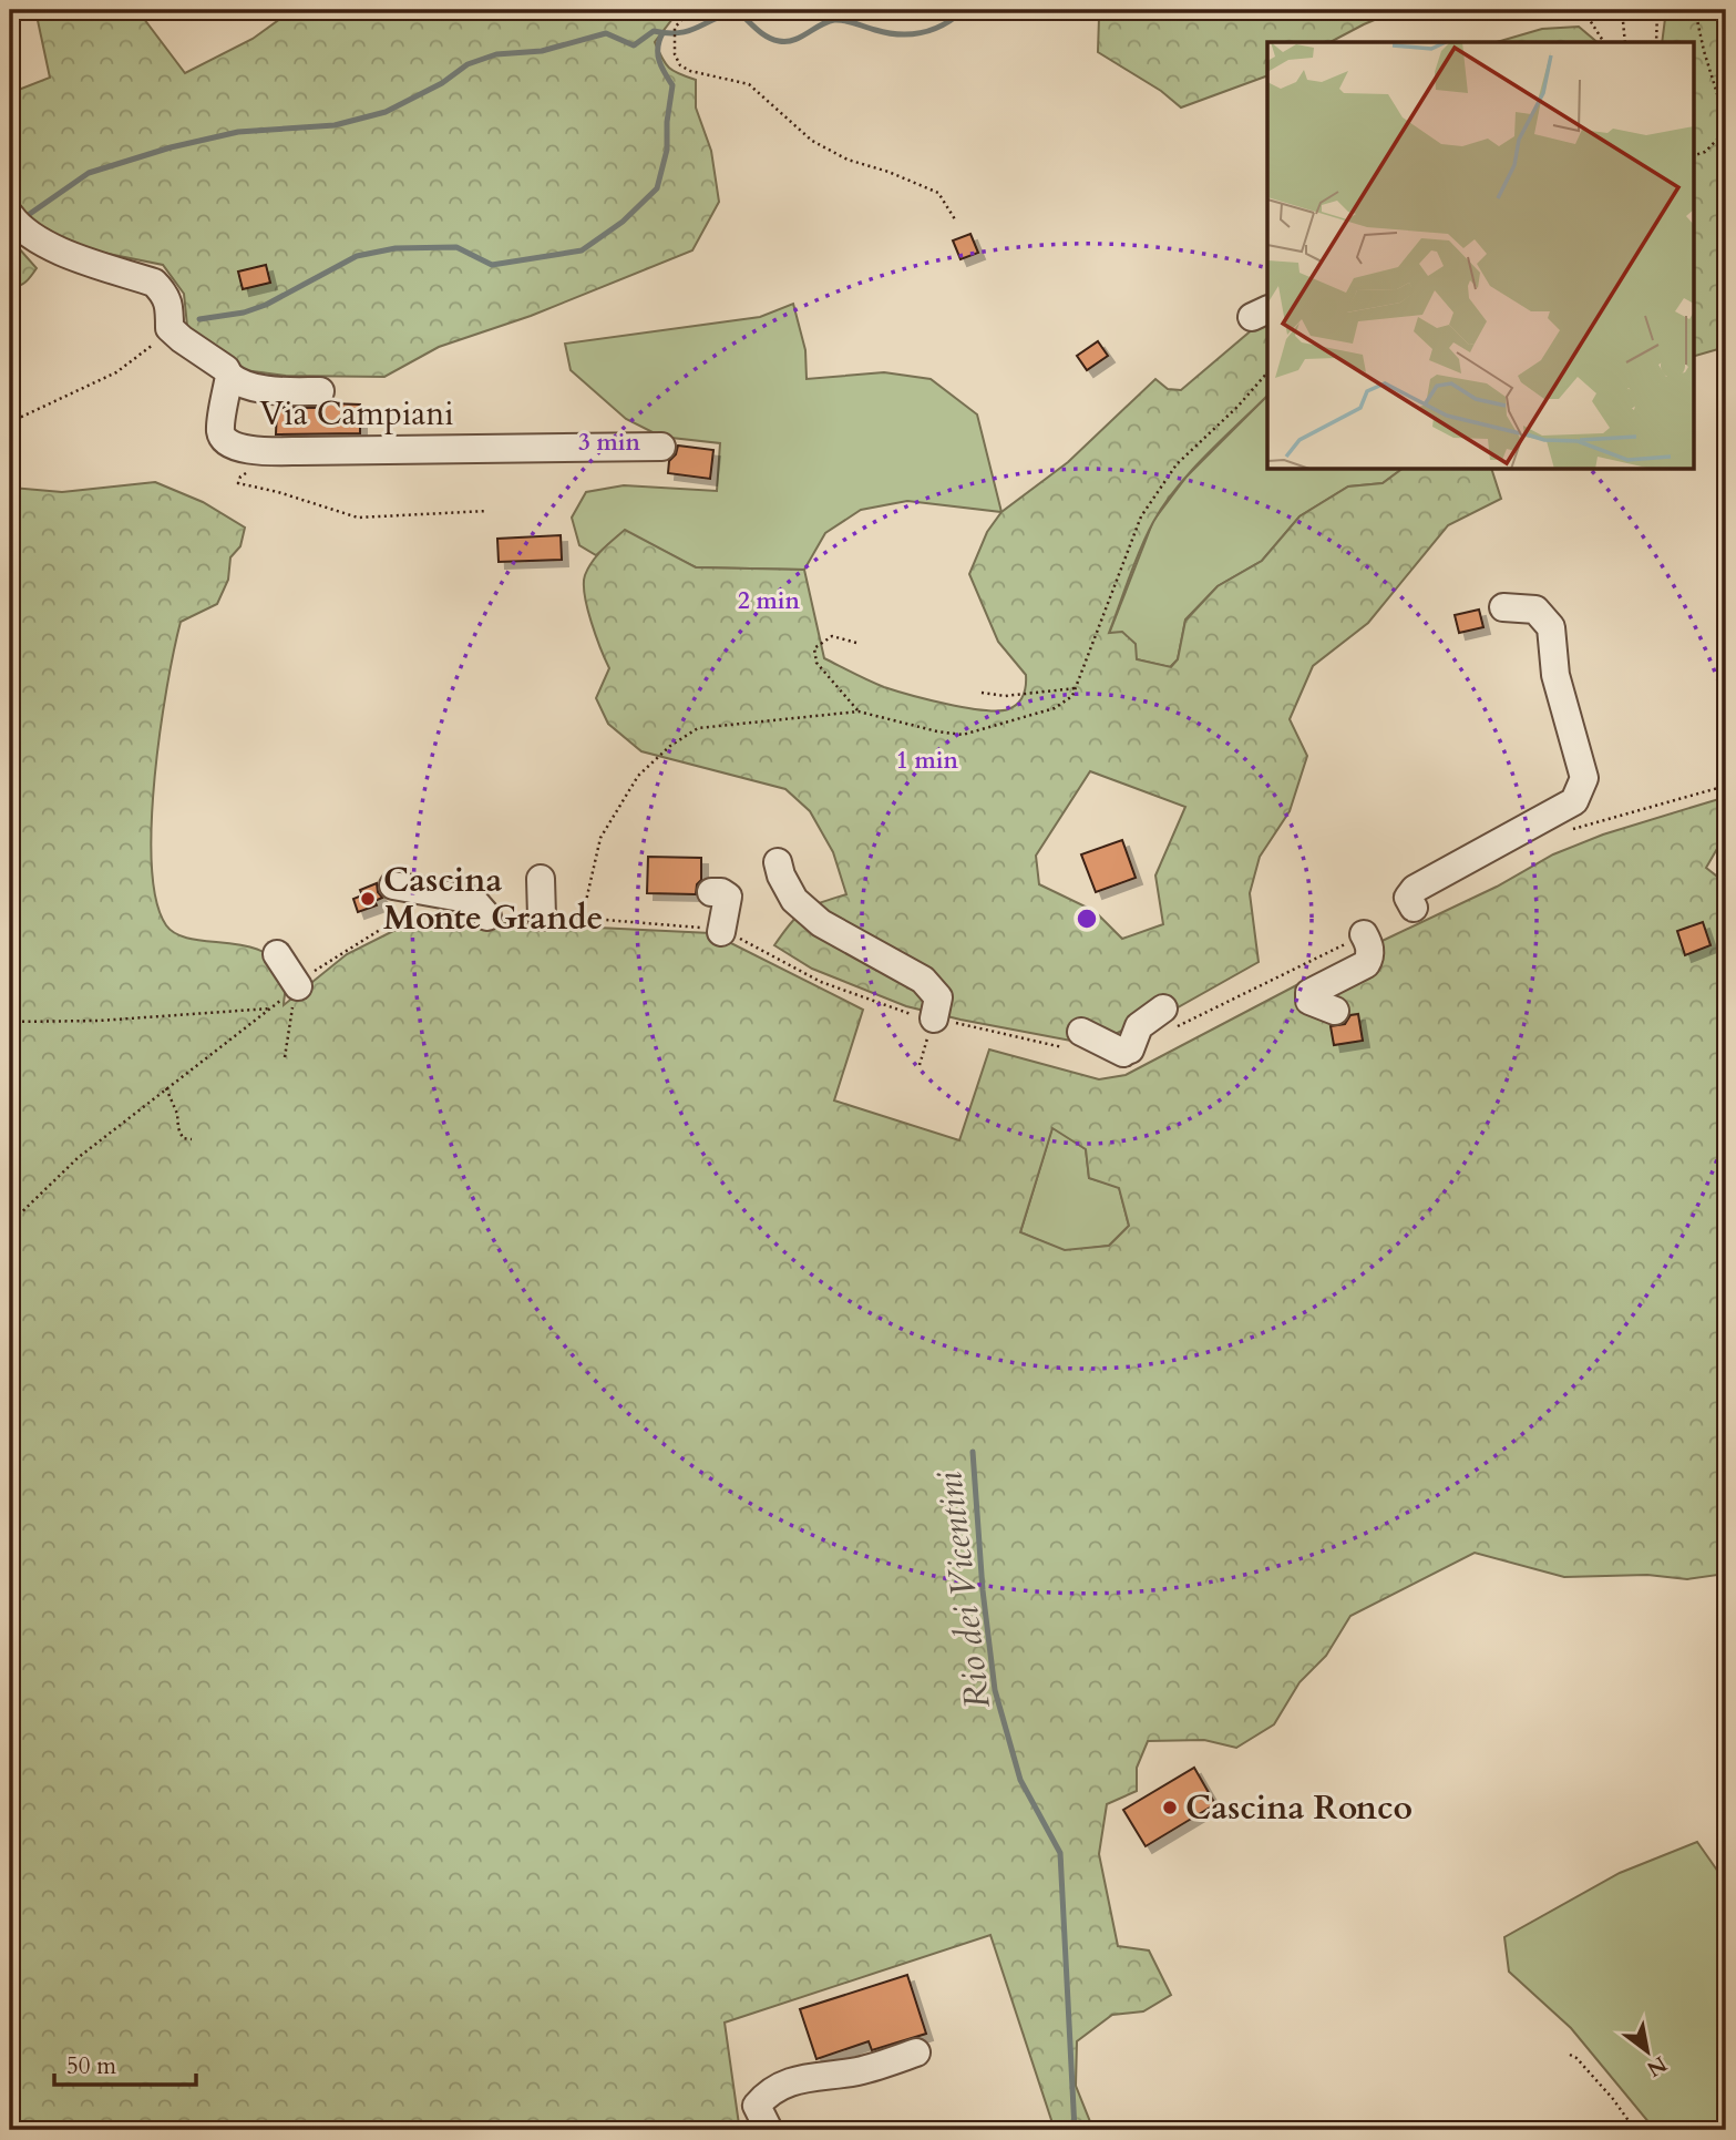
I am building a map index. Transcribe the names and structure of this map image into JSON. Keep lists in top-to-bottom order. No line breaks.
{"streets":{"street":["Via Campiani"]},"water":["Rio dei Vicentini"],"places":["Cascina Monte Grande","Cascina Ronco"],"scale_bar":"50 m","north":"bottom right","rings":["3 min","2 min","1 min"]}
